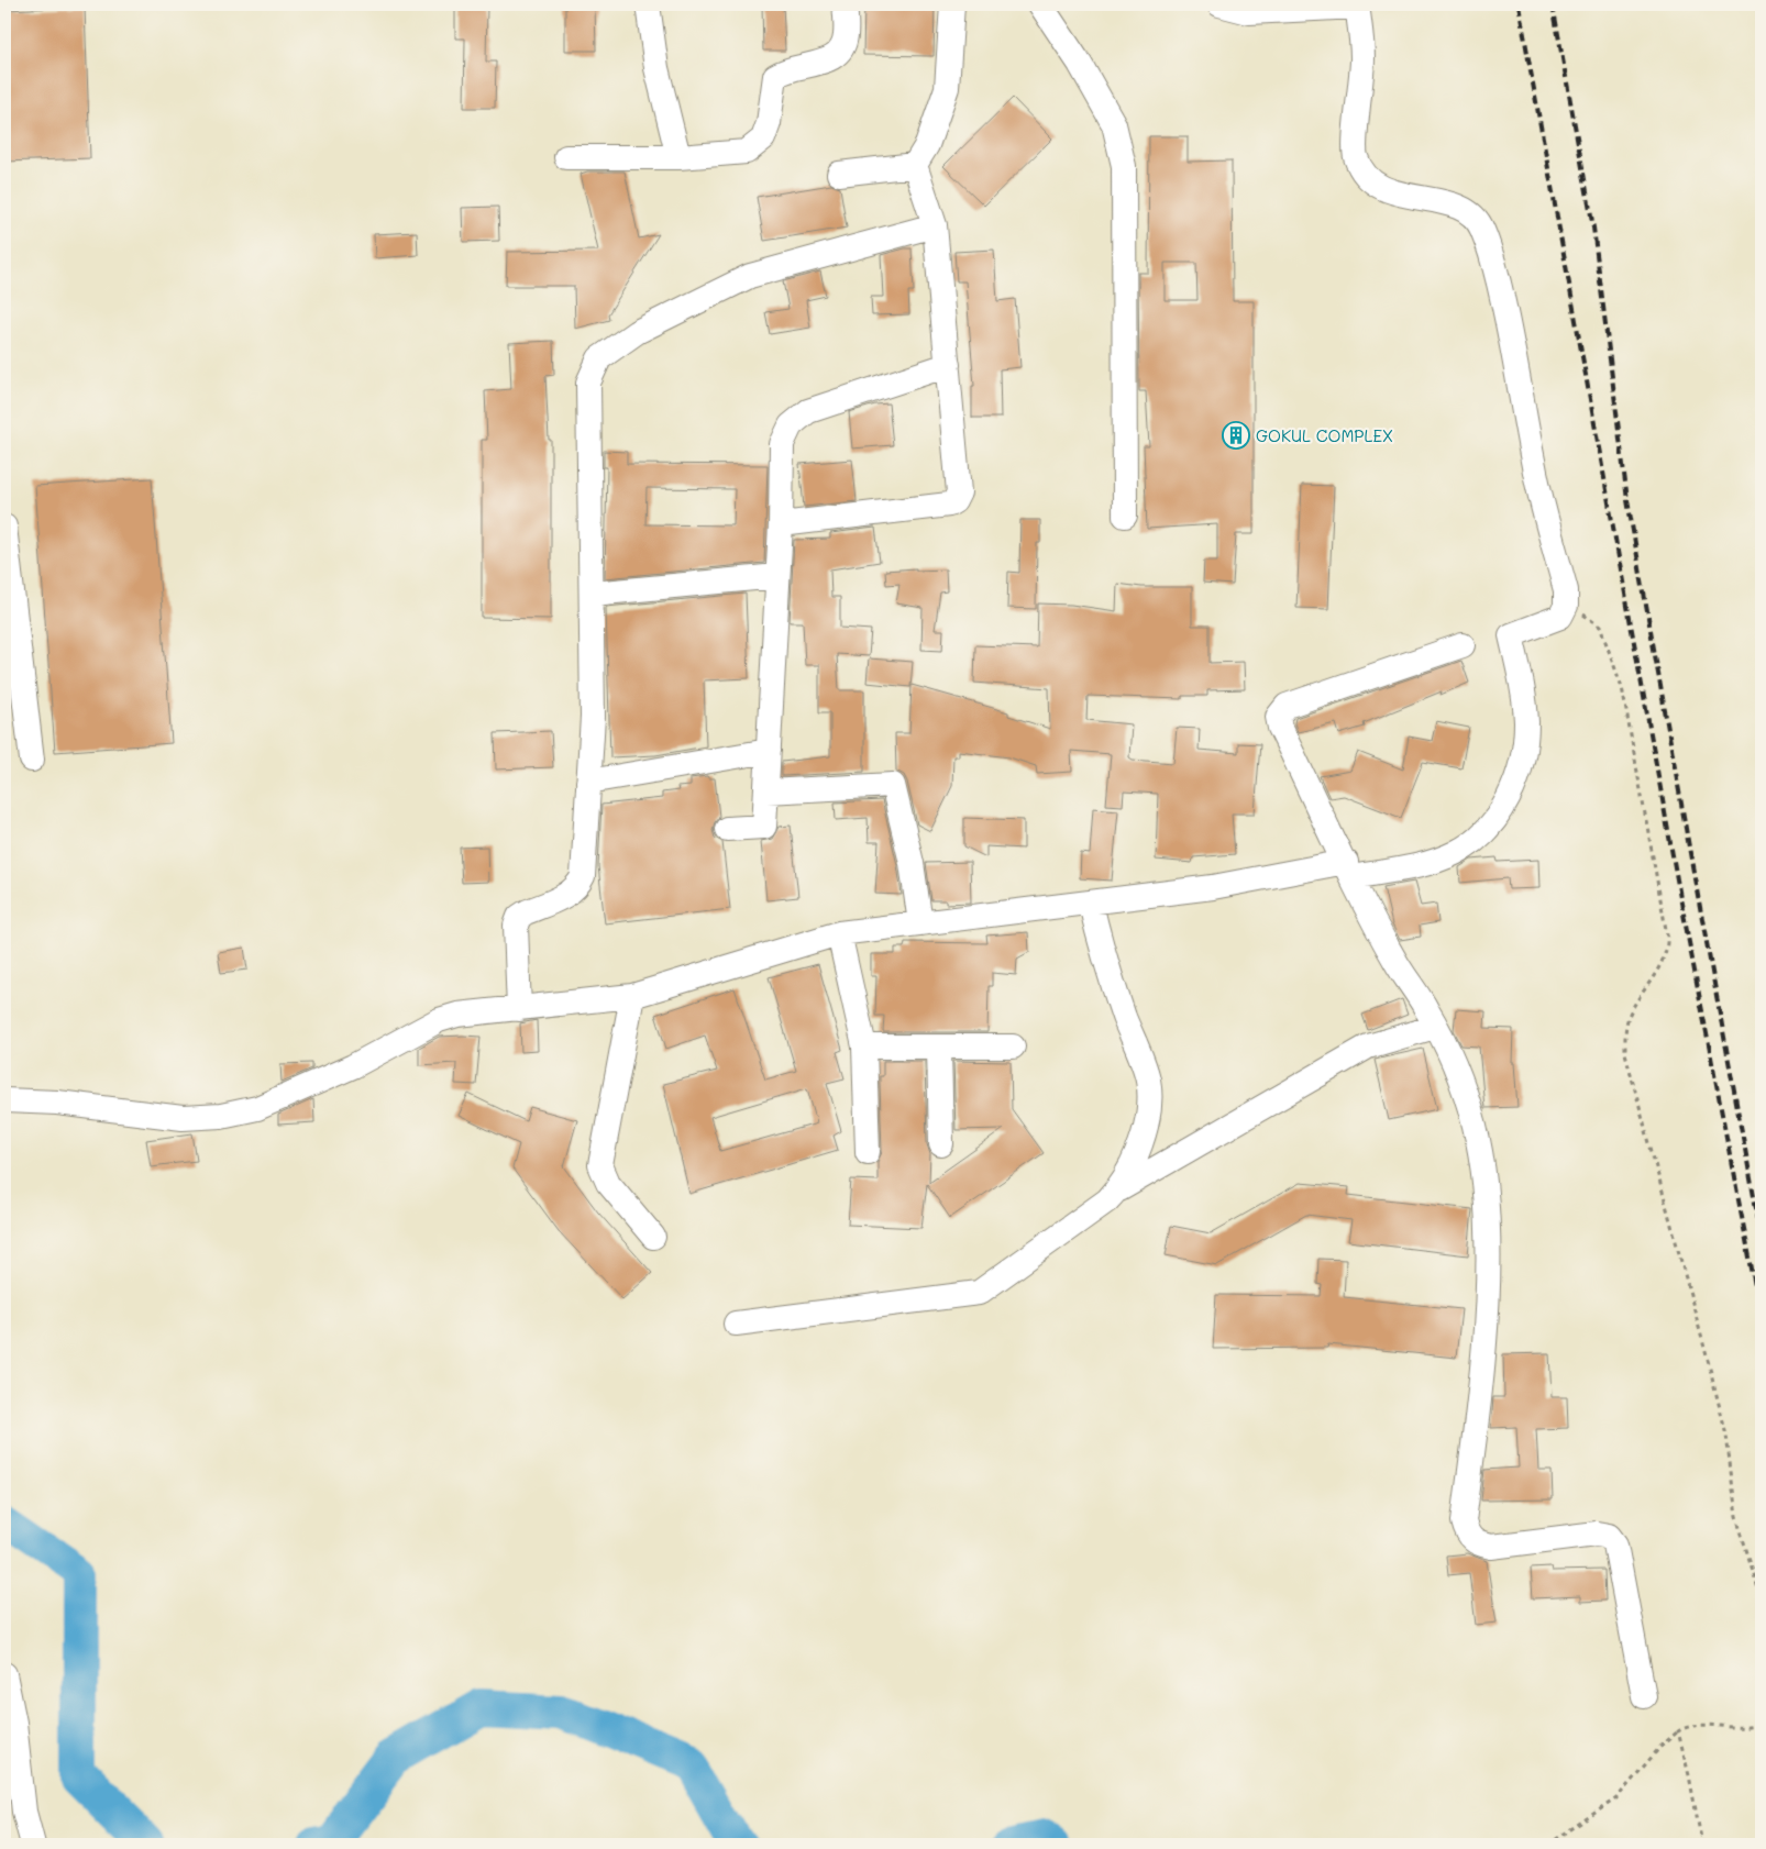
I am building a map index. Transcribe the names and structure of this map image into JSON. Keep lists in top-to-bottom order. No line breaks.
{"places":{"building":["GOKUL COMPLEX"]}}
